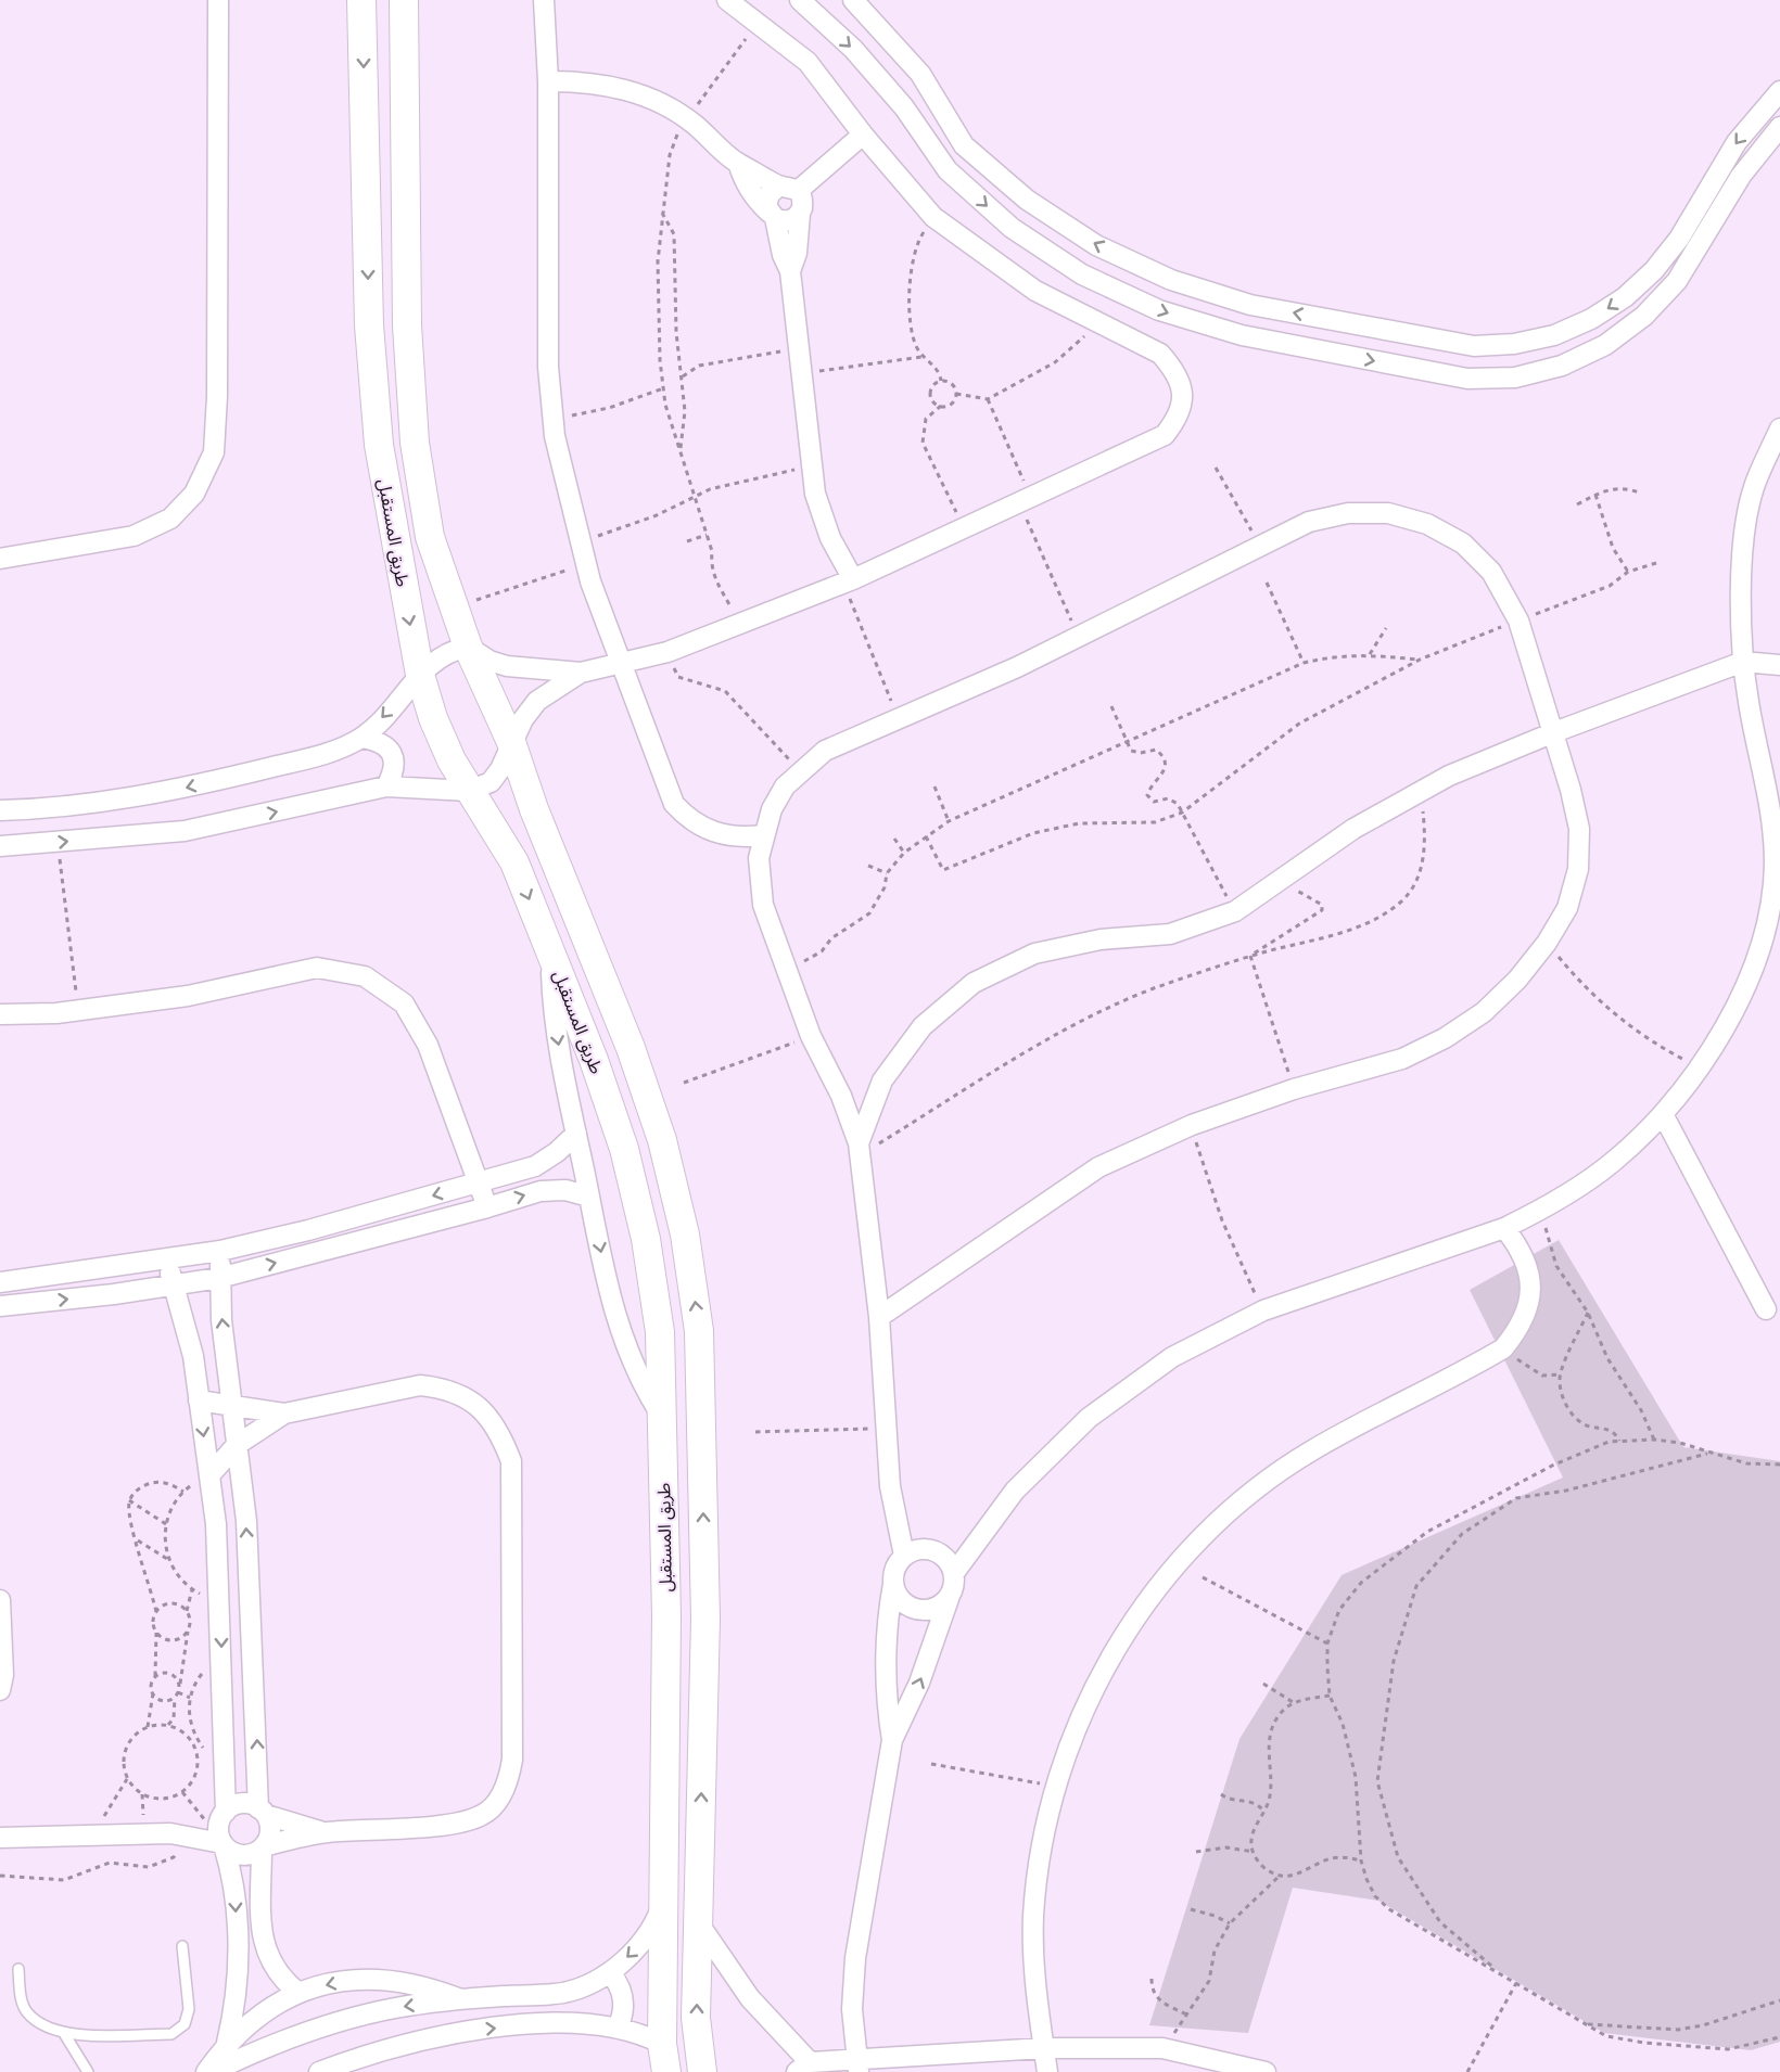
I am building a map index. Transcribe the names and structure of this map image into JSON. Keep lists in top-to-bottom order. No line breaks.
{"streets":{"main road":["طريق المستقبل"]}}
